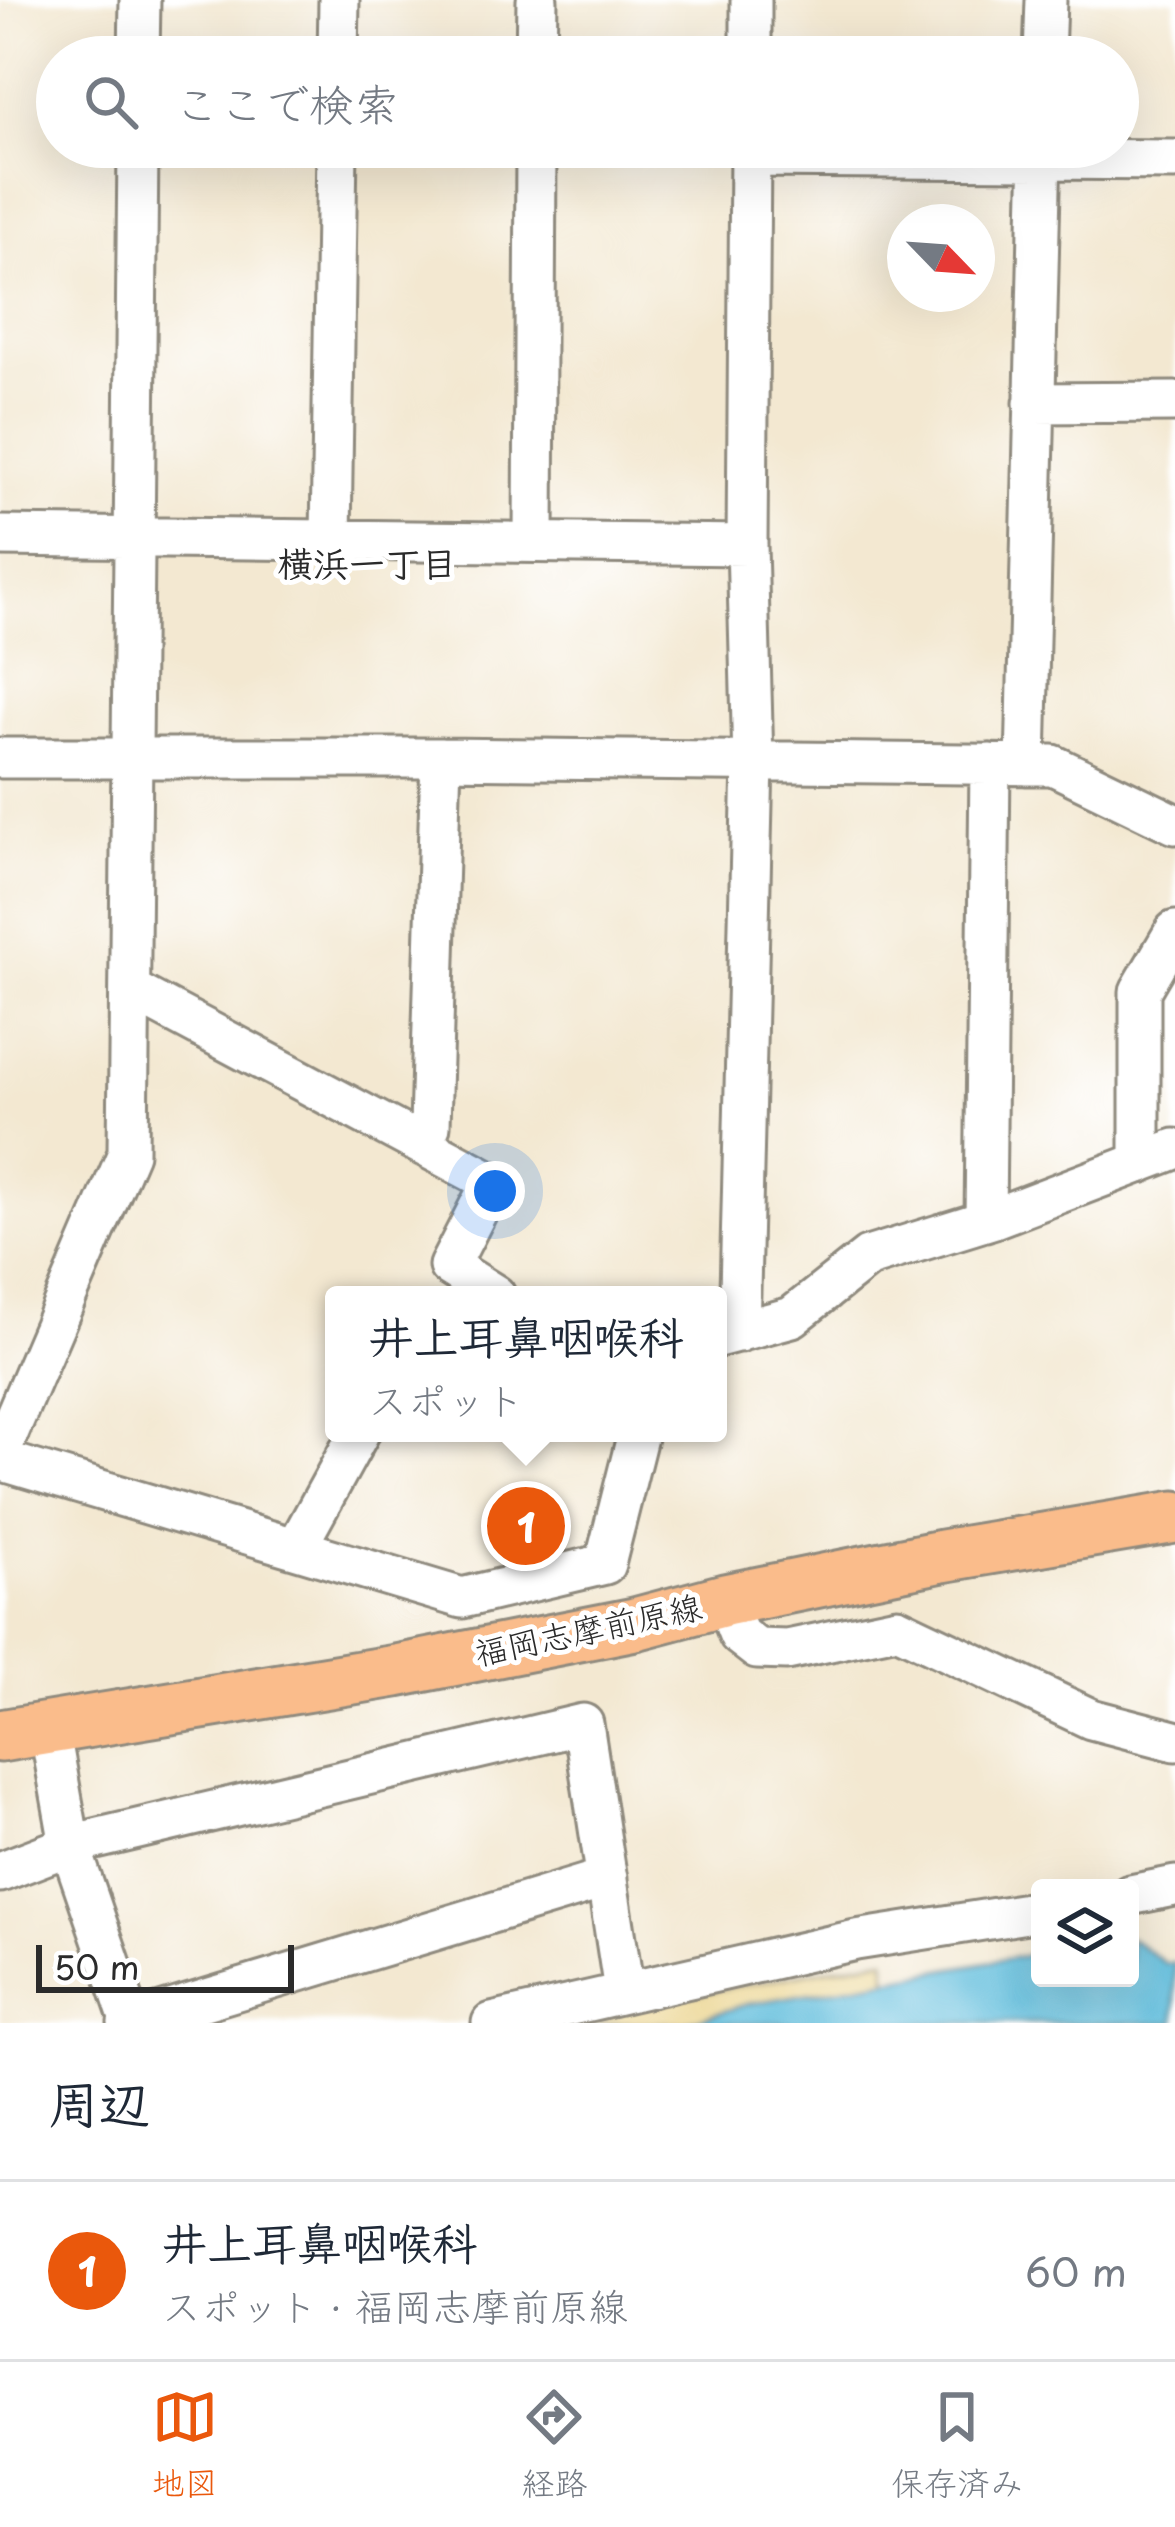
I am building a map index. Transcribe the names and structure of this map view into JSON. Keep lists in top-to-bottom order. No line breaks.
{"streets":{"main road":["福岡志摩前原線"]},"districts":["横浜一丁目"],"scale_bar":"50 m","north":"bottom right","page":{"search":"ここで検索","popup":["井上耳鼻咽喉科","スポット"],"pins":"1","scale":"50 m","heading":"周辺","list":[{"mark":"1","name":"井上耳鼻咽喉科","note":"スポット · 福岡志摩前原線","value":"60 m"}],"nav":["地図","経路","保存済み"]}}
